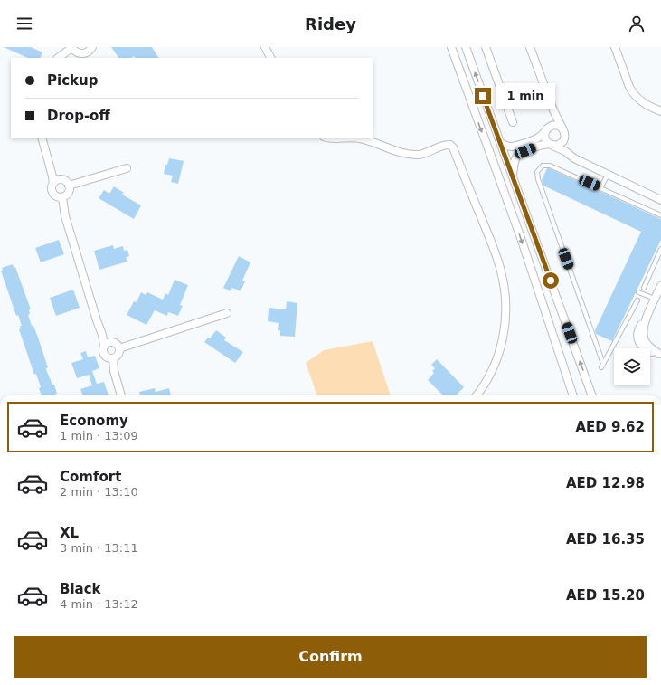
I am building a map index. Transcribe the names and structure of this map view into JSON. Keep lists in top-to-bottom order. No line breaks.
{"page":{"header":"Ridey","banner":["Pickup","Drop-off"],"bubble":"1 min","list":[{"name":"Economy","note":"1 min · 13:09","value":"AED 9.62"},{"name":"Comfort","note":"2 min · 13:10","value":"AED 12.98"},{"name":"XL","note":"3 min · 13:11","value":"AED 16.35"},{"name":"Black","note":"4 min · 13:12","value":"AED 15.20"}],"buttons":"Confirm"}}
